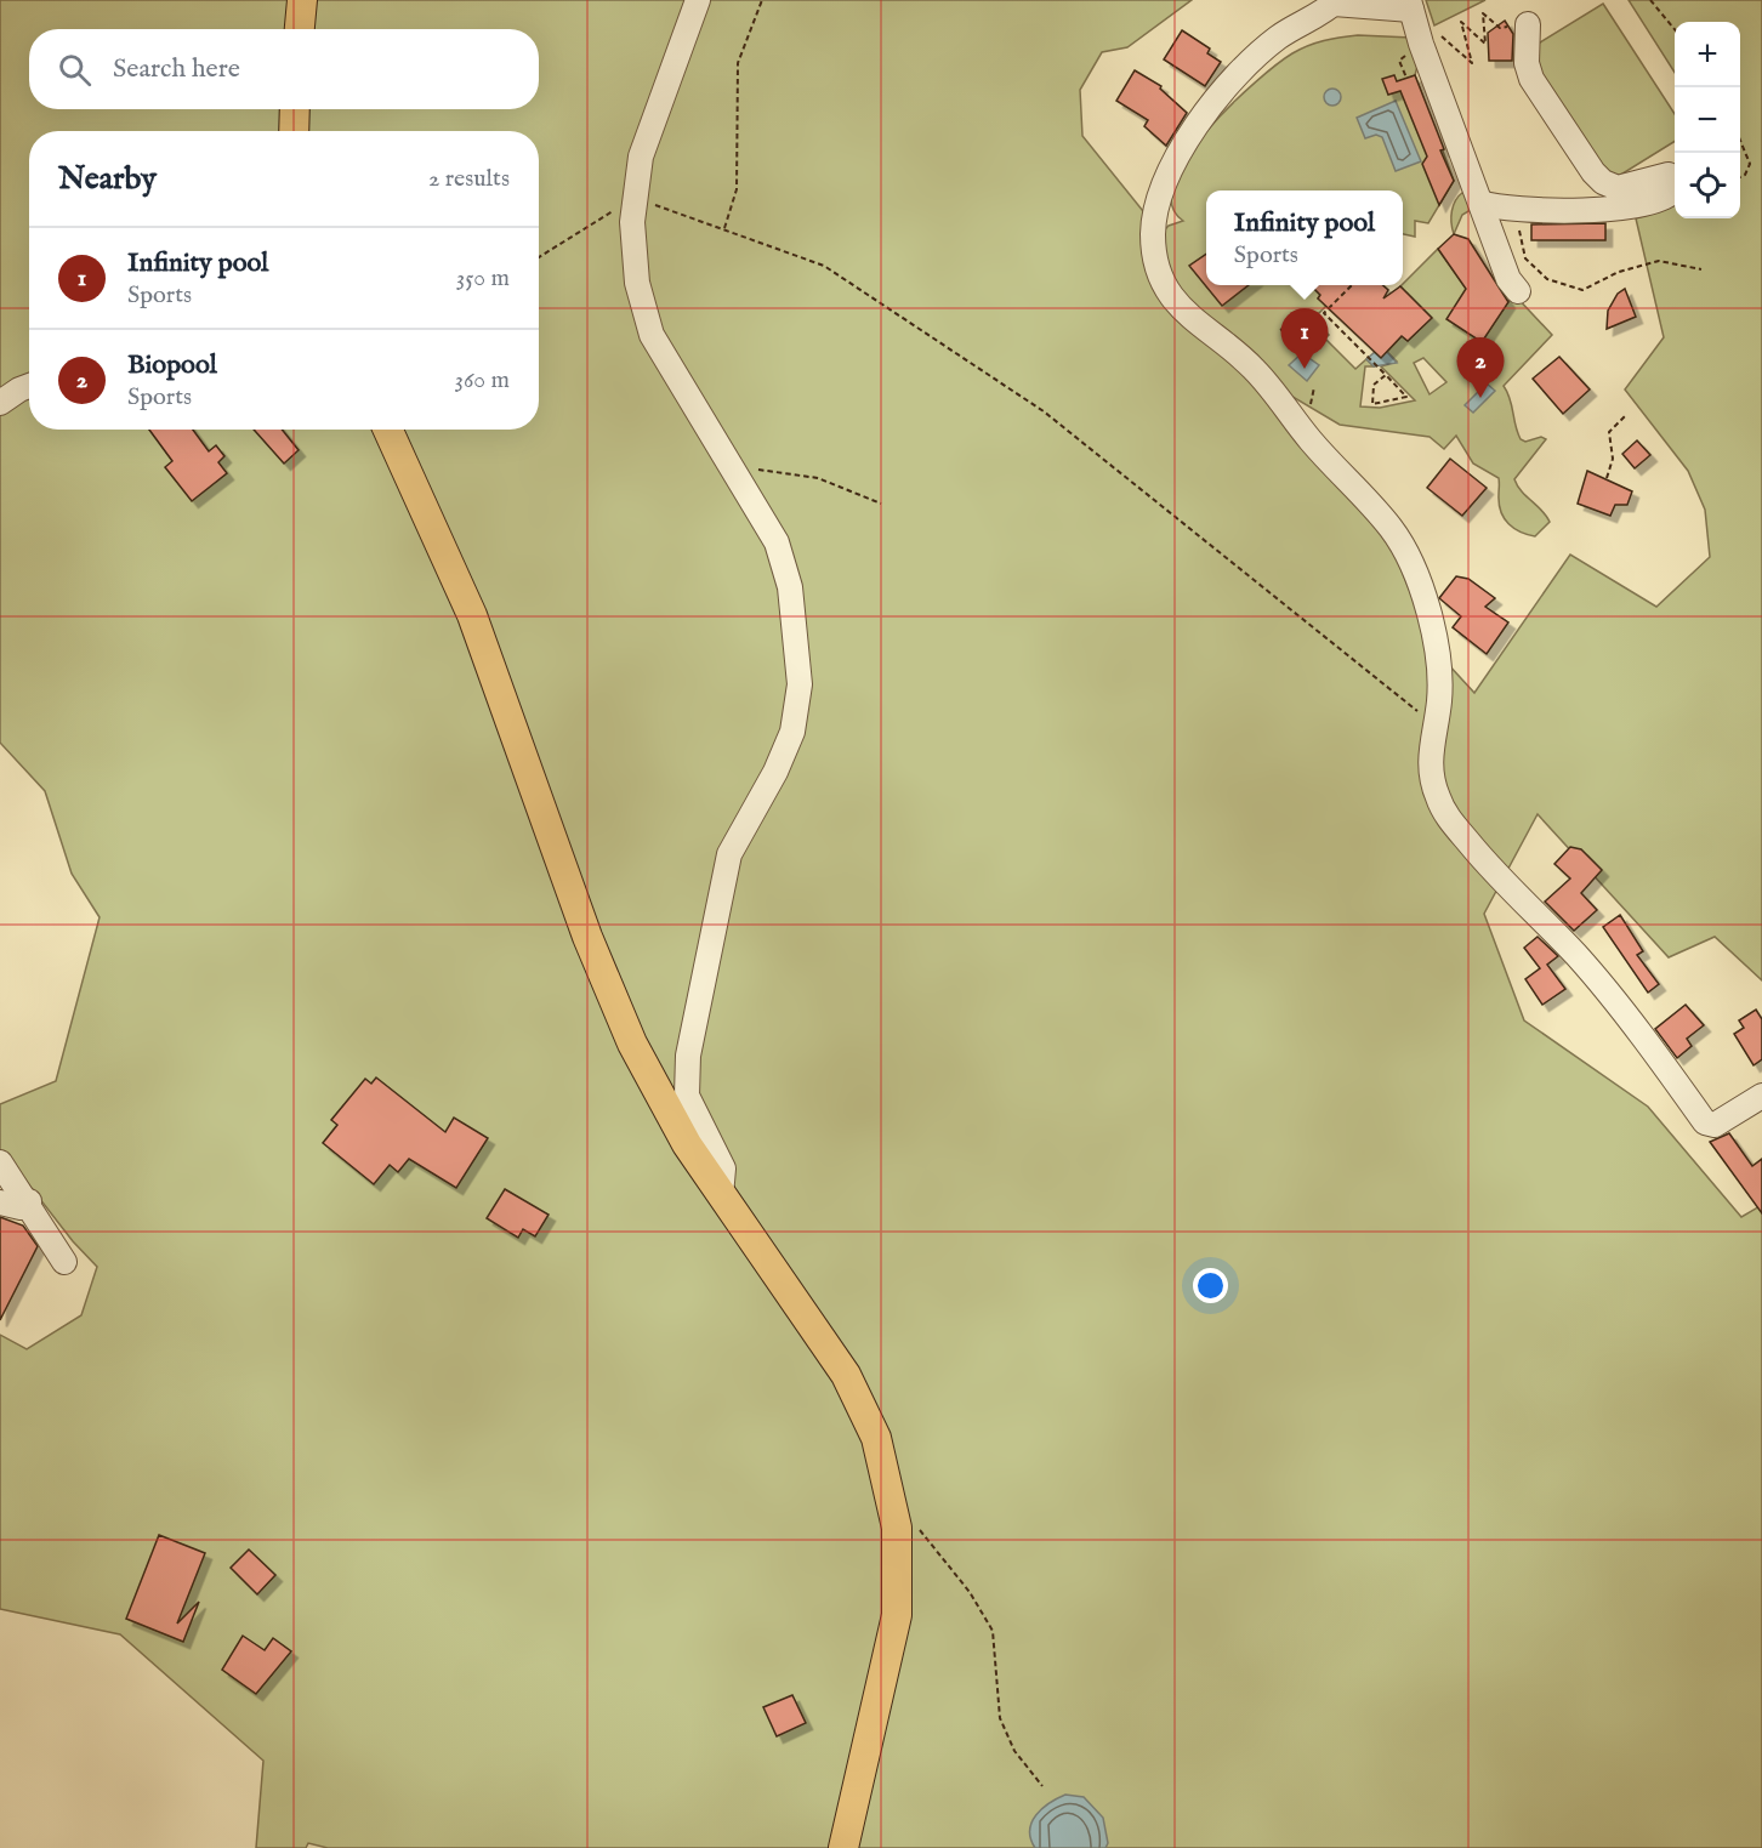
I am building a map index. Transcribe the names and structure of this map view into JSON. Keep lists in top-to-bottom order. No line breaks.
{"page":{"map_buttons":["+","−"],"search":"Search here","heading":["Nearby","2 results"],"popup":["Infinity pool","Sports"],"list":[{"mark":"1","name":"Infinity pool","note":"Sports","value":"350 m"},{"mark":"2","name":"Biopool","note":"Sports","value":"360 m"}],"pins":["1","2"]}}
